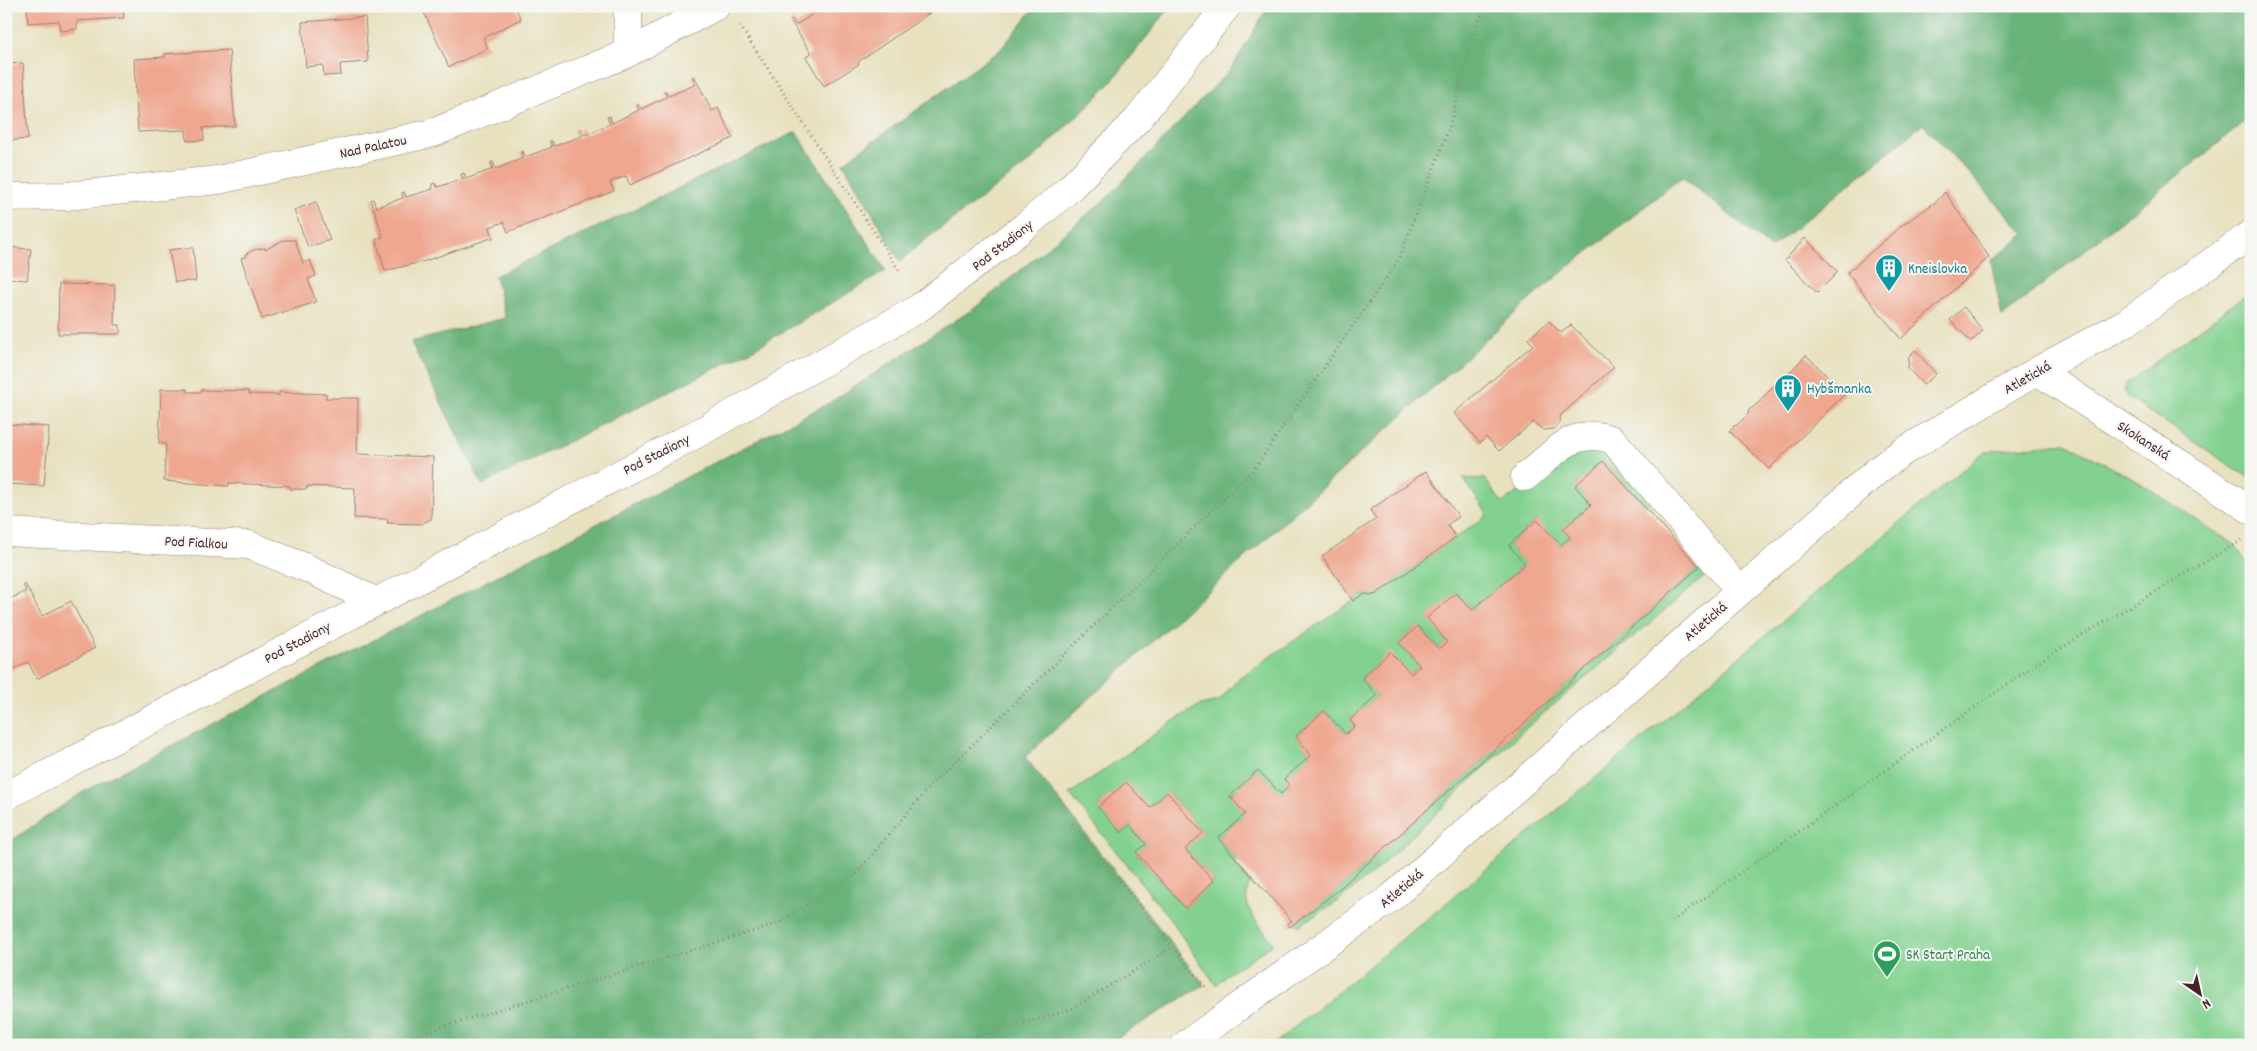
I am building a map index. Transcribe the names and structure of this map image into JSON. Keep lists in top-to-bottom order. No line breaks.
{"streets":{"street":["Nad Palatou","Pod Stadiony","Atletická","Skokanská","Pod Fialkou"]},"crossings":[["Pod Stadiony","Pod Fialkou"],["Atletická","Skokanská"]],"places":{"building":["Kneislovka","Hybšmanka"],"sports":["SK Start Praha"]},"north":"bottom right"}
